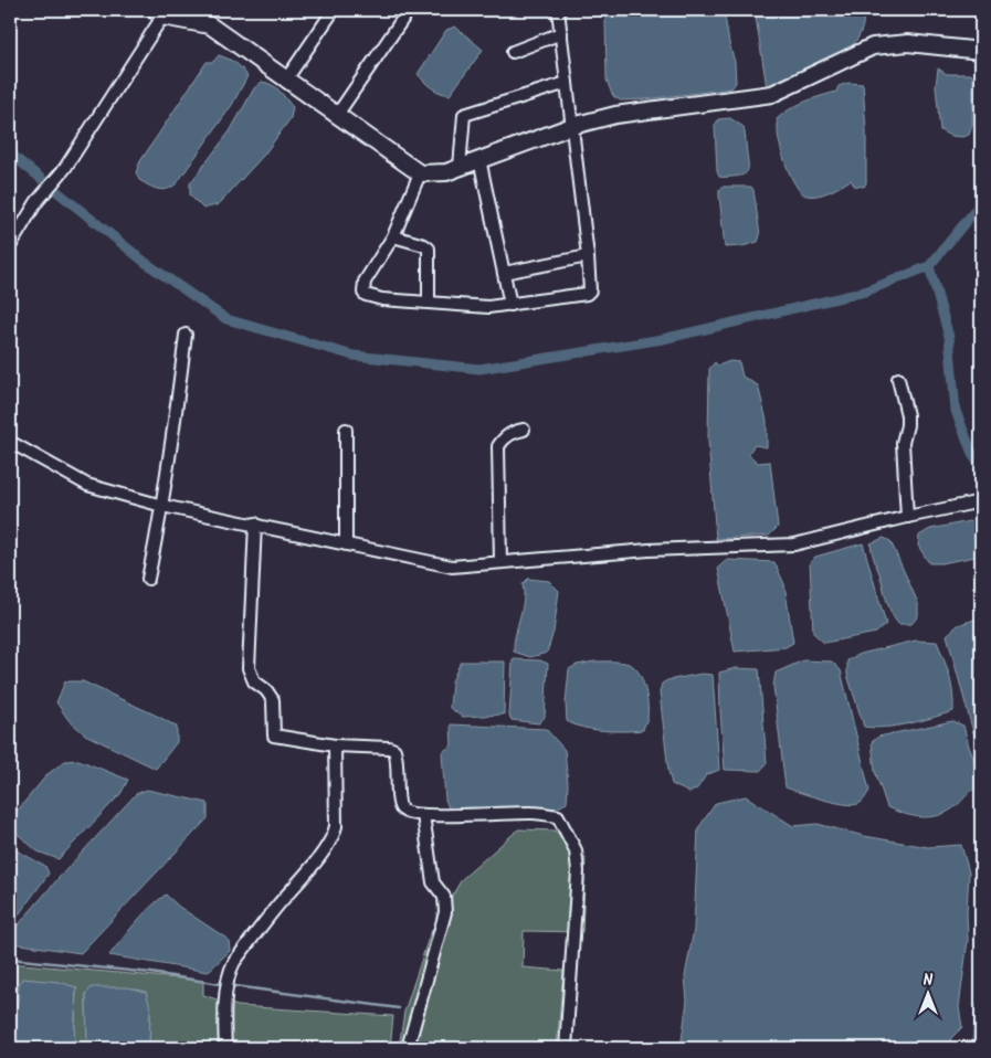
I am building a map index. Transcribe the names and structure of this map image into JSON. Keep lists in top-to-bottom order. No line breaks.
{"north":"top"}
